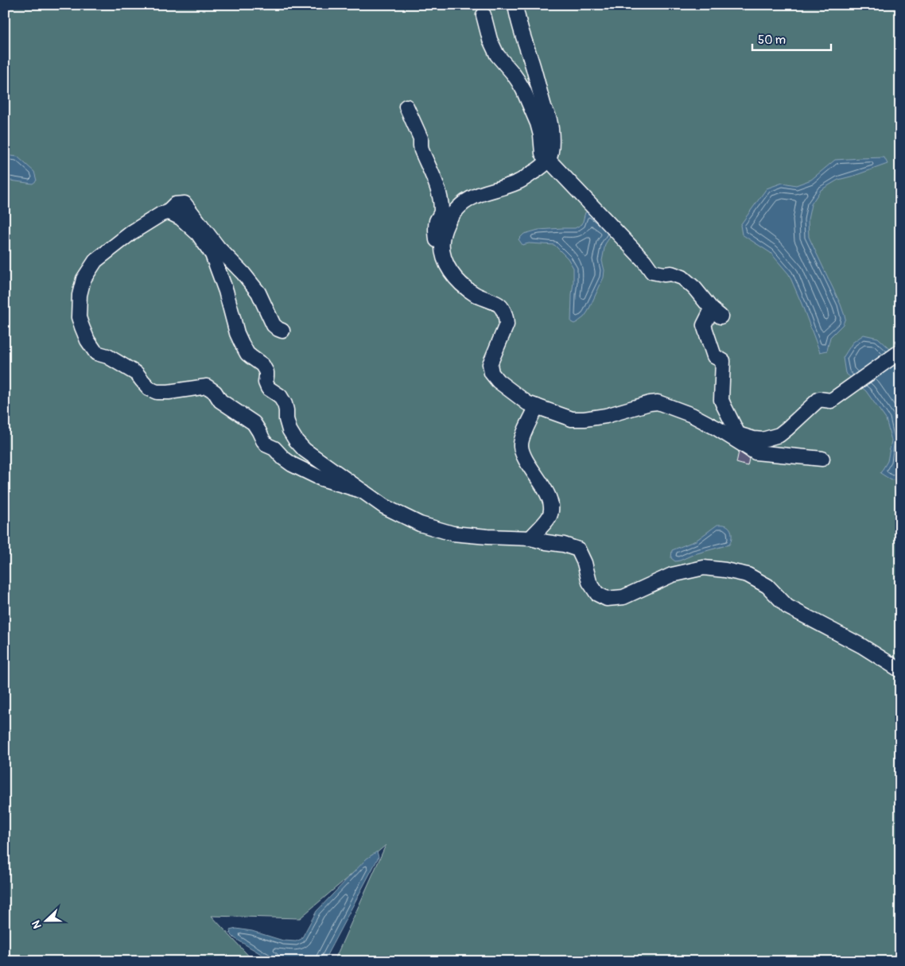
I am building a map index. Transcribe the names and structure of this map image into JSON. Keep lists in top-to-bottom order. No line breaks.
{"scale_bar":"50 m","north":"left"}
